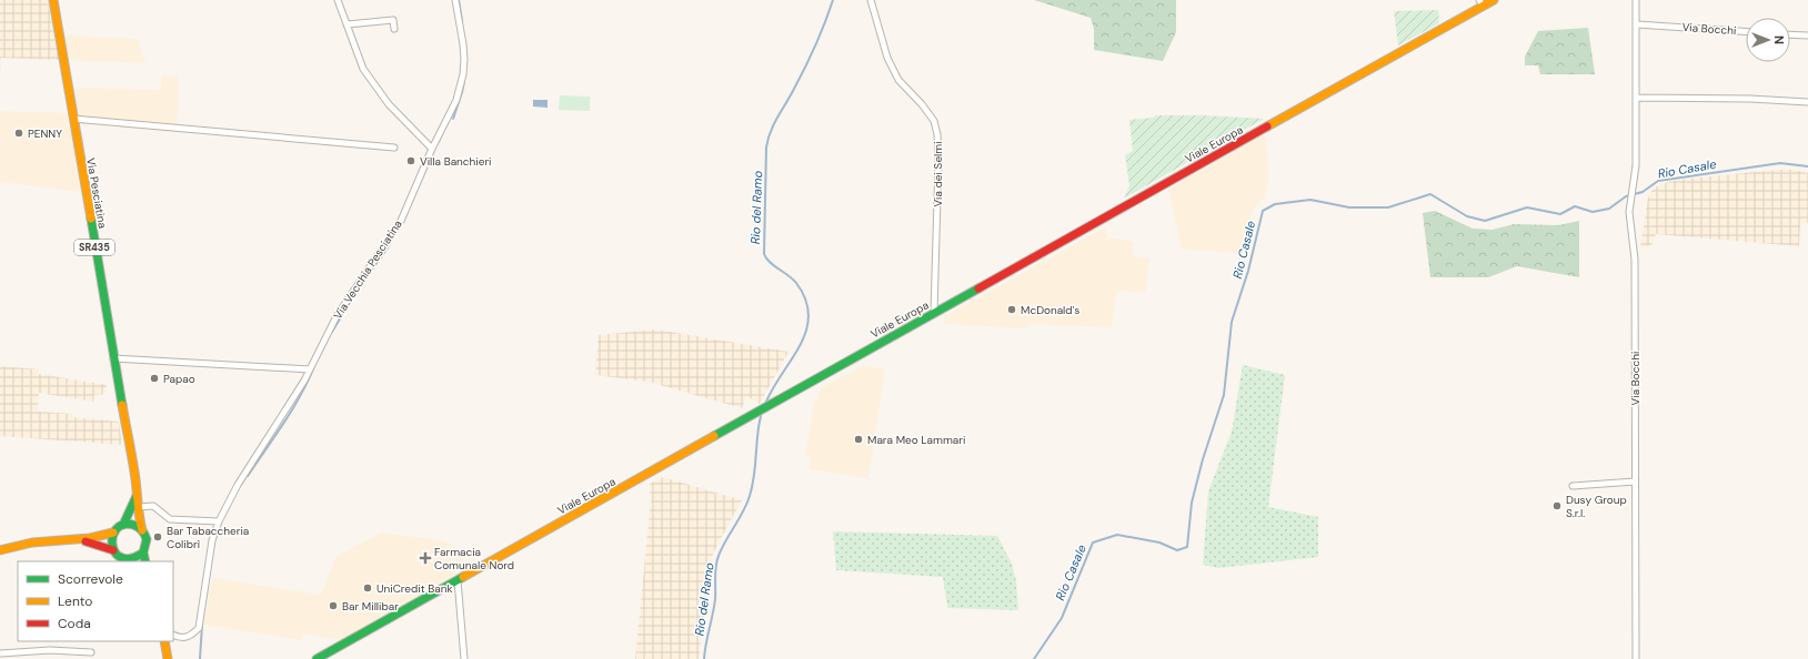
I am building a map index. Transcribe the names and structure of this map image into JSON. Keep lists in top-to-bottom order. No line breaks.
{"streets":{"main road":["Viale Europa","Via Pesciatina","SR435"],"street":["Via Bocchi","Via dei Selmi","Via Vecchia Pesciatina"]},"crossings":[["Viale Europa","Via dei Selmi"]],"water":["Rio Casale","Rio del Ramo"],"places":{"other":["PENNY","Villa Banchieri","McDonald's","Papao","Mara Meo Lammari","Dusy Group S.r.l.","Bar Tabaccheria Colibrì","UniCredit Bank","Bar Millibar"],"health":["Farmacia Comunale Nord"]},"legend":["Scorrevole","Lento","Coda"],"north":"right"}
